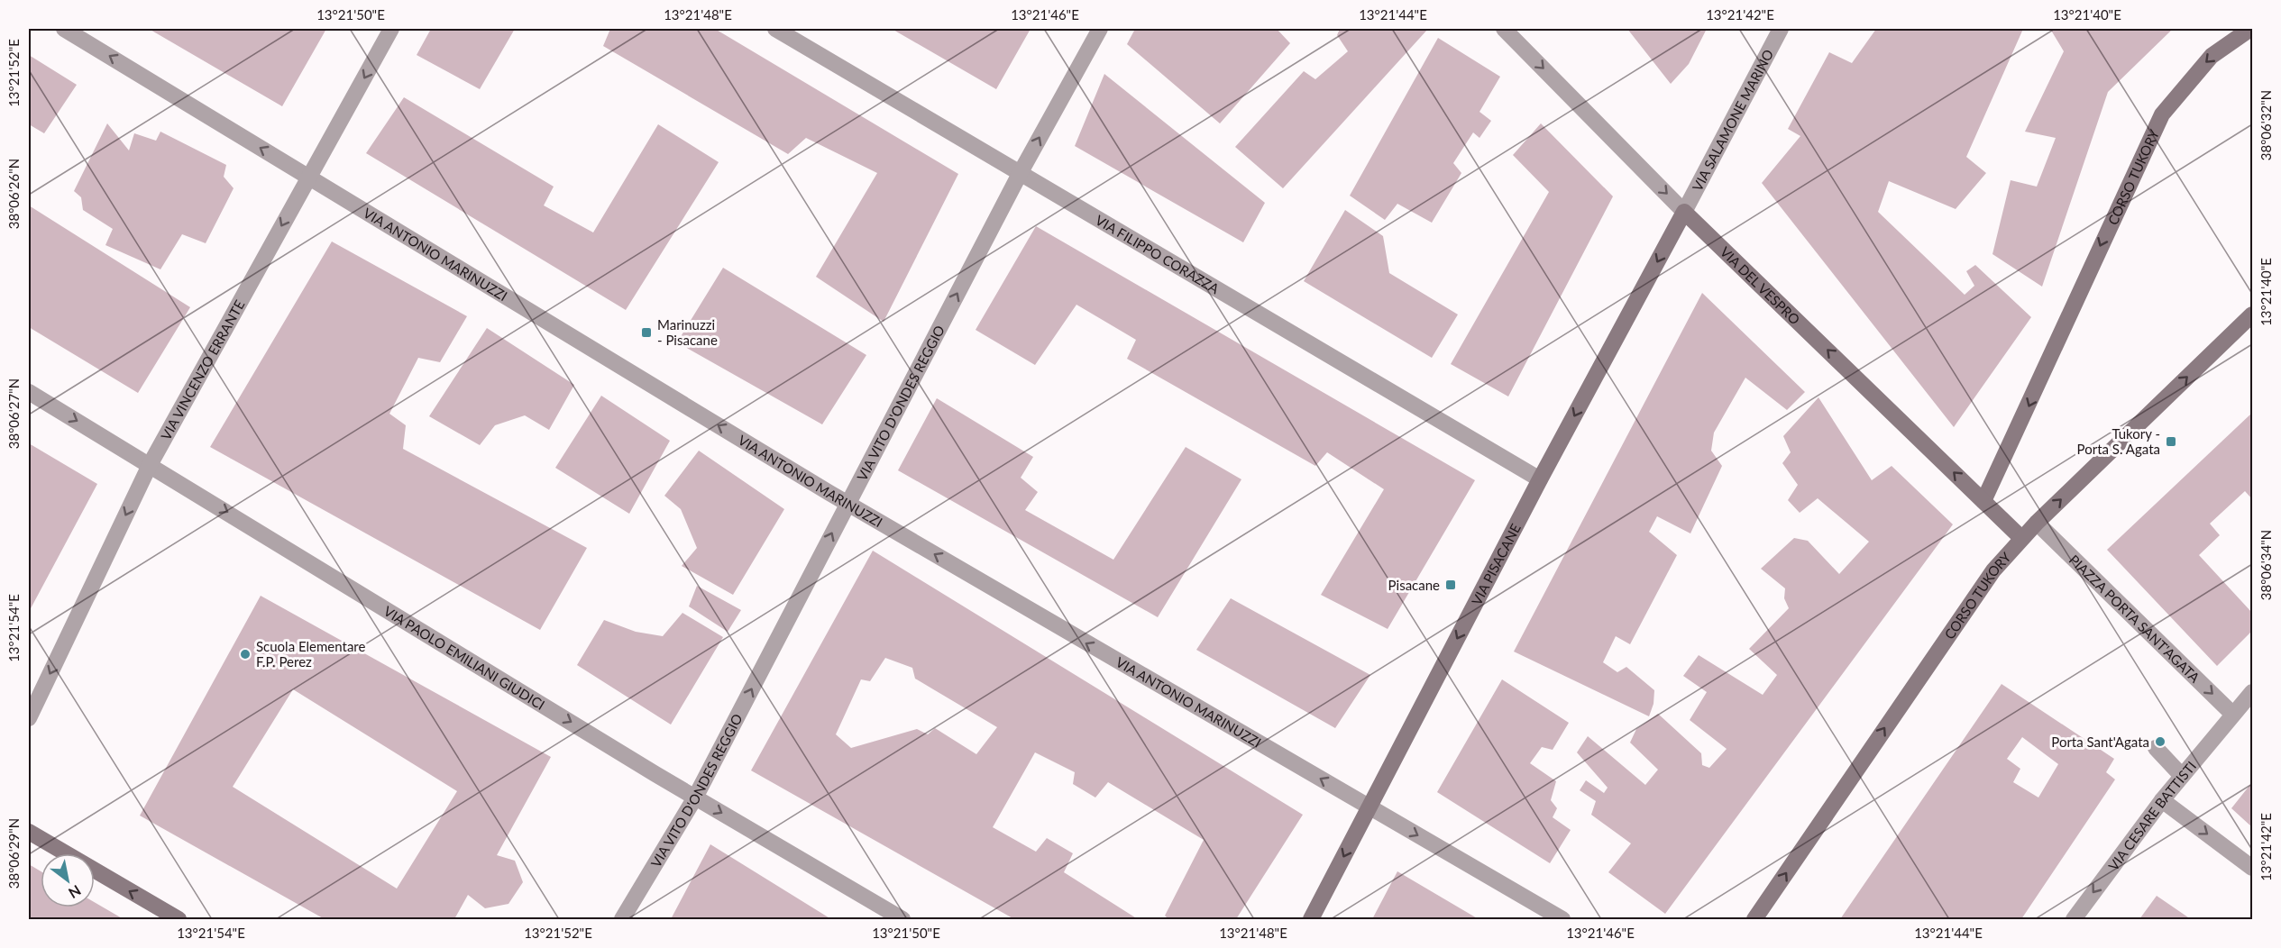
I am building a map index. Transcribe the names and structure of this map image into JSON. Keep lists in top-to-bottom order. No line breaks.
{"streets":{"street":["VIA SALAMONE MARINO","CORSO TUKORY","VIA ANTONIO MARINUZZI","VIA FILIPPO CORAZZA","VIA DEL VESPRO","VIA VINCENZO ERRANTE","VIA VITO D'ONDES REGGIO","VIA PISACANE","PIAZZA PORTA SANT'AGATA","VIA PAOLO EMILIANI GIUDICI","VIA CESARE BATTISTI"]},"crossings":[["VIA SALAMONE MARINO","VIA DEL VESPRO"],["VIA SALAMONE MARINO","VIA PISACANE"],["CORSO TUKORY","VIA DEL VESPRO"],["CORSO TUKORY","PIAZZA PORTA SANT'AGATA"],["VIA ANTONIO MARINUZZI","VIA VINCENZO ERRANTE"],["VIA ANTONIO MARINUZZI","VIA VITO D'ONDES REGGIO"],["VIA ANTONIO MARINUZZI","VIA PISACANE"],["VIA FILIPPO CORAZZA","VIA VITO D'ONDES REGGIO"],["VIA FILIPPO CORAZZA","VIA PISACANE"],["VIA DEL VESPRO","VIA PISACANE"],["VIA VINCENZO ERRANTE","VIA PAOLO EMILIANI GIUDICI"],["VIA VITO D'ONDES REGGIO","VIA PAOLO EMILIANI GIUDICI"],["PIAZZA PORTA SANT'AGATA","VIA CESARE BATTISTI"]],"one_way":["VIA VINCENZO ERRANTE","VIA VITO D'ONDES REGGIO","VIA PISACANE","PIAZZA PORTA SANT'AGATA","VIA PAOLO EMILIANI GIUDICI","VIA CESARE BATTISTI"],"places":{"transit":["Marinuzzi - Pisacane","Tukory - Porta S. Agata","Pisacane"],"other":["Scuola Elementare F.P. Perez","Porta Sant'Agata"]},"north":"bottom right","coordinates":["13°21'50\"E","13°21'48\"E","13°21'46\"E","13°21'44\"E","13°21'42\"E","13°21'40\"E","13°21'52\"E","38°06'32\"N","38°06'26\"N","38°06'27\"N","38°06'34\"N","13°21'54\"E","38°06'29\"N"]}
